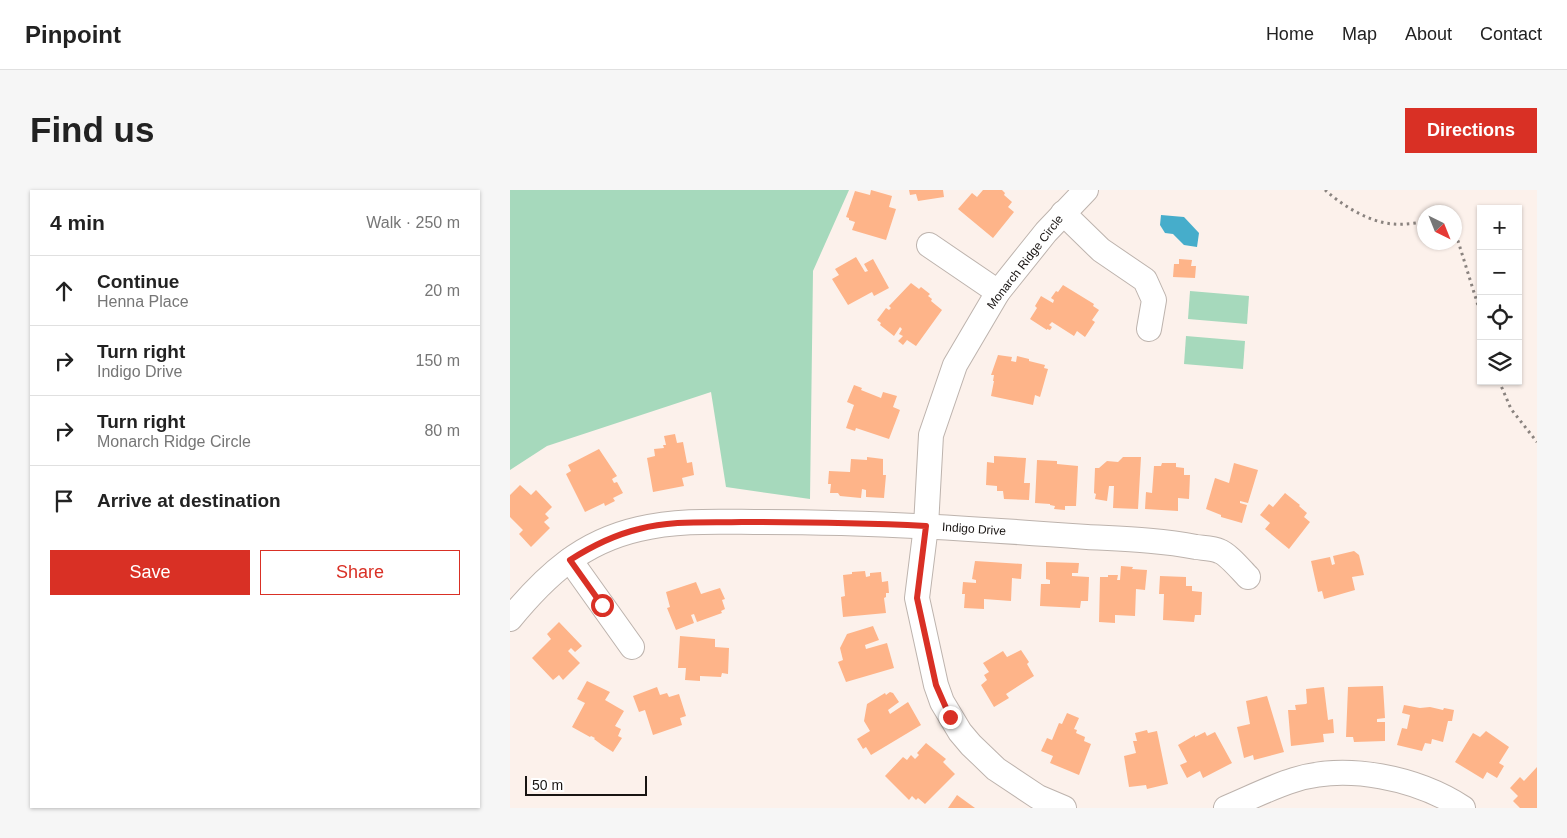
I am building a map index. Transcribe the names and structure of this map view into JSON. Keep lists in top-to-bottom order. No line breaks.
{"streets":{"street":["Monarch Ridge Circle","Indigo Drive"]},"crossings":[["Monarch Ridge Circle","Indigo Drive"]],"scale_bar":"50 m","north":"bottom right","page":{"header":"Pinpoint","nav":["Home","Map","About","Contact"],"buttons":["Directions",["Save","Share"]],"title":"Find us","heading":["4 min","Walk · 250 m"],"map_buttons":["+","−"],"list":[["Continue","Henna Place","20 m"],["Turn right","Indigo Drive","150 m"],["Turn right","Monarch Ridge Circle","80 m"],"Arrive at destination"],"scale":"50 m"}}
